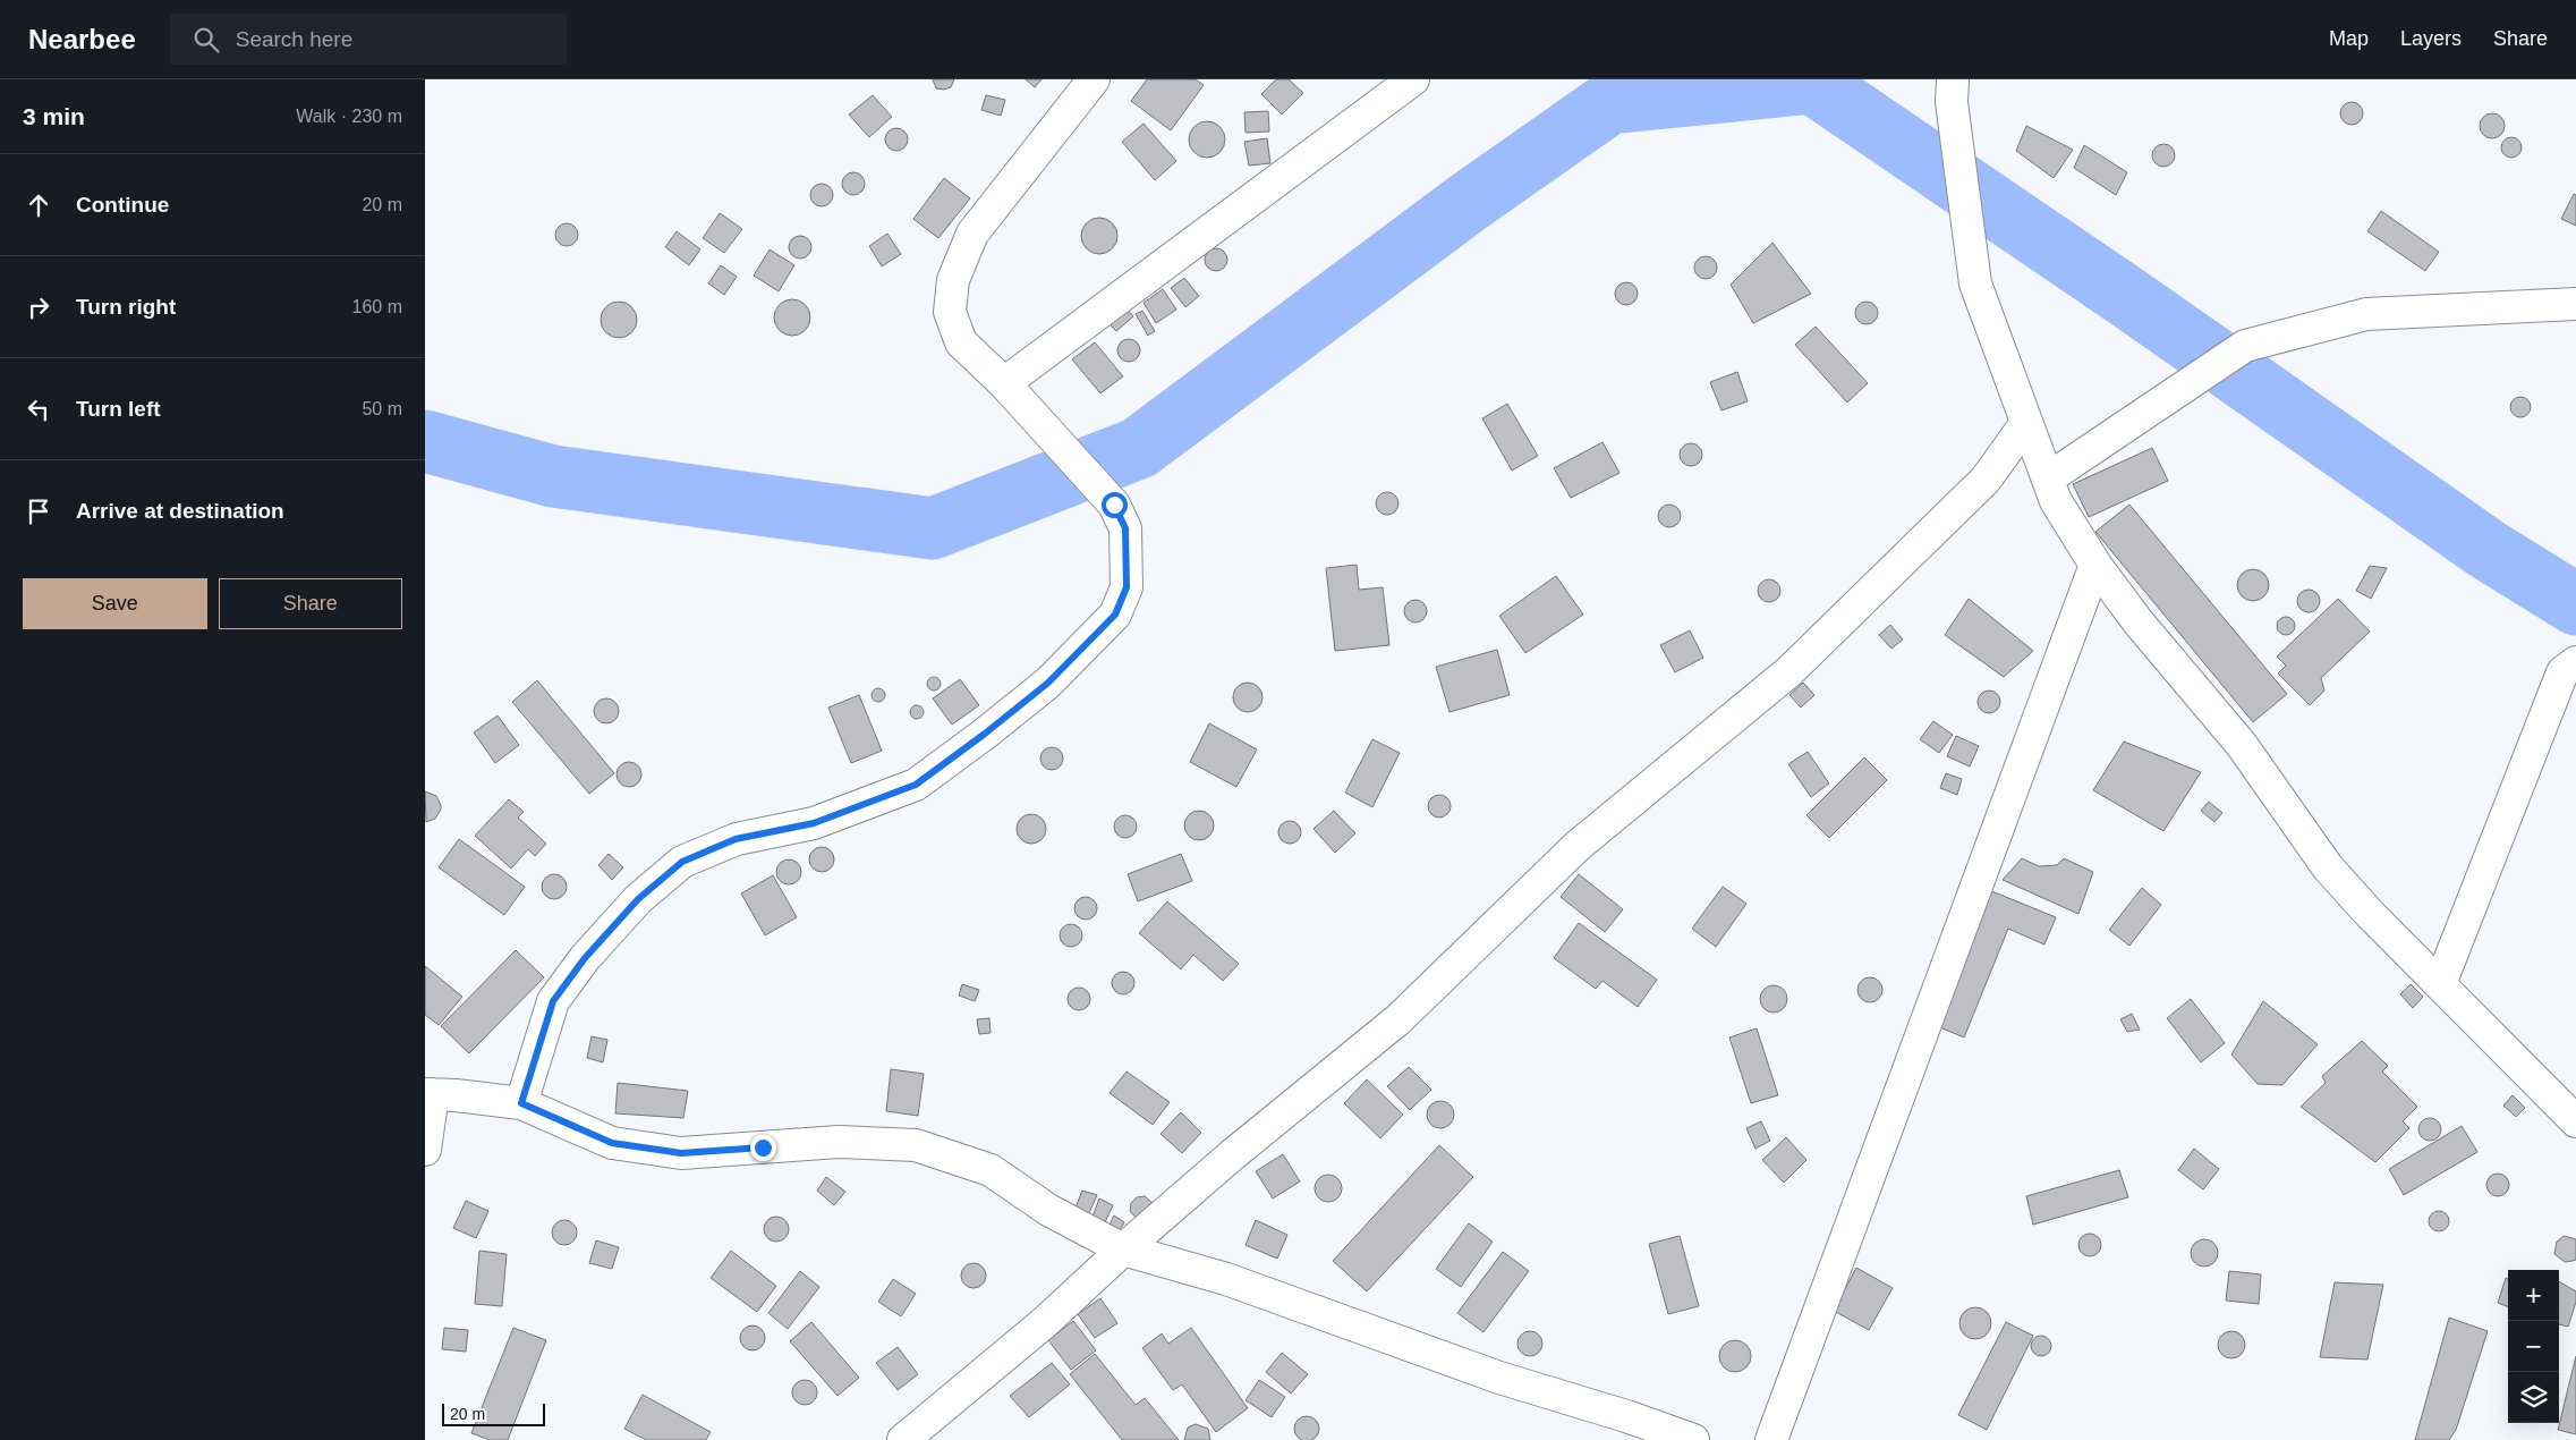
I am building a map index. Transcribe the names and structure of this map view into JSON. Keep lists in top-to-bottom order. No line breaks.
{"scale_bar":"20 m","page":{"header":"Nearbee","search":"Search here","nav":["Map","Layers","Share"],"heading":["3 min","Walk · 230 m"],"list":[["Continue","20 m"],["Turn right","160 m"],["Turn left","50 m"],"Arrive at destination"],"buttons":["Save","Share"],"map_buttons":["+","−"],"scale":"20 m"}}
